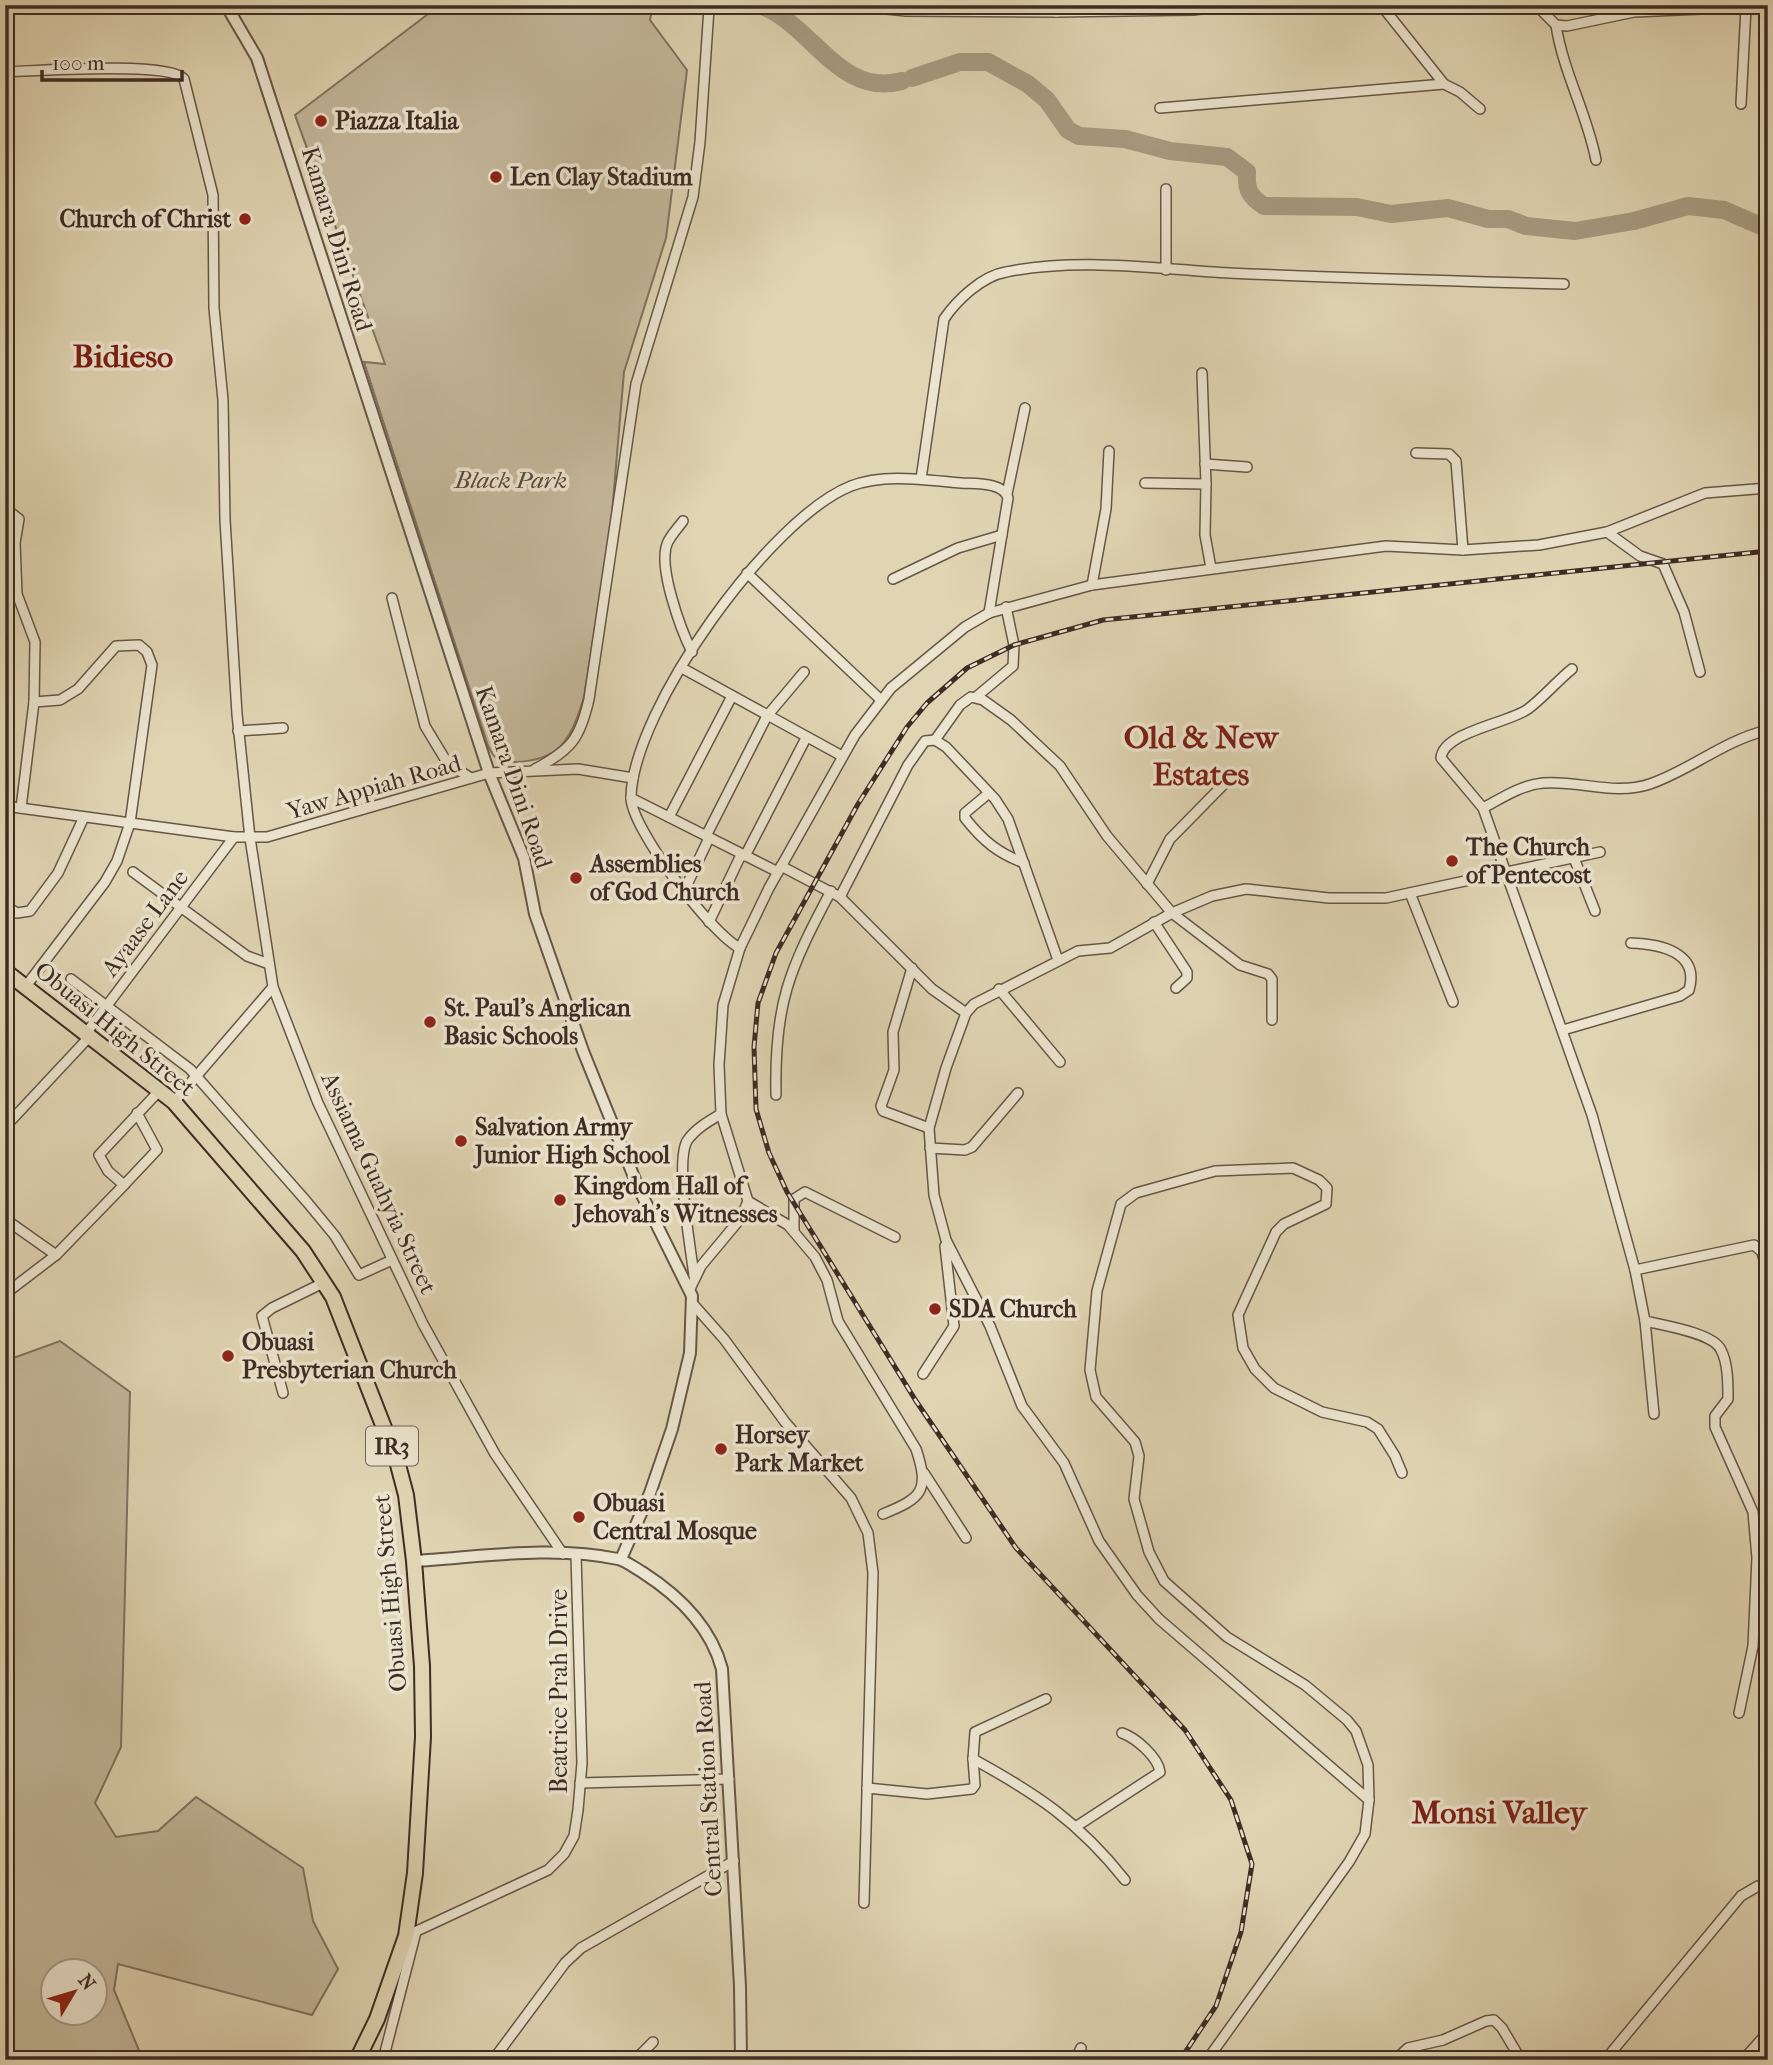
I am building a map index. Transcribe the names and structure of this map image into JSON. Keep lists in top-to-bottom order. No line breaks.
{"streets":{"main road":["Obuasi High Street","IR3"],"street":["Kamara Dini Road","Yaw Appiah Road","Ayaase Lane","Assiama Guahyia Street","Beatrice Prah Drive","Central Station Road"]},"crossings":[["Kamara Dini Road","Yaw Appiah Road"],["Kamara Dini Road","Central Station Road"],["Yaw Appiah Road","Ayaase Lane"],["Yaw Appiah Road","Assiama Guahyia Street"],["Ayaase Lane","Obuasi High Street"],["Obuasi High Street","Beatrice Prah Drive"]],"districts":["Bidieso","Old & New Estates","Monsi Valley"],"parks":["Black Park"],"places":["Piazza Italia","Len Clay Stadium","Church of Christ","The Church of Pentecost","Assemblies of God Church","St. Paul's Anglican Basic Schools","Salvation Army Junior High School","Kingdom Hall of Jehovah's Witnesses","SDA Church","Obuasi Presbyterian Church","Horsey Park Market","Obuasi Central Mosque"],"scale_bar":"100 m","north":"top right"}
